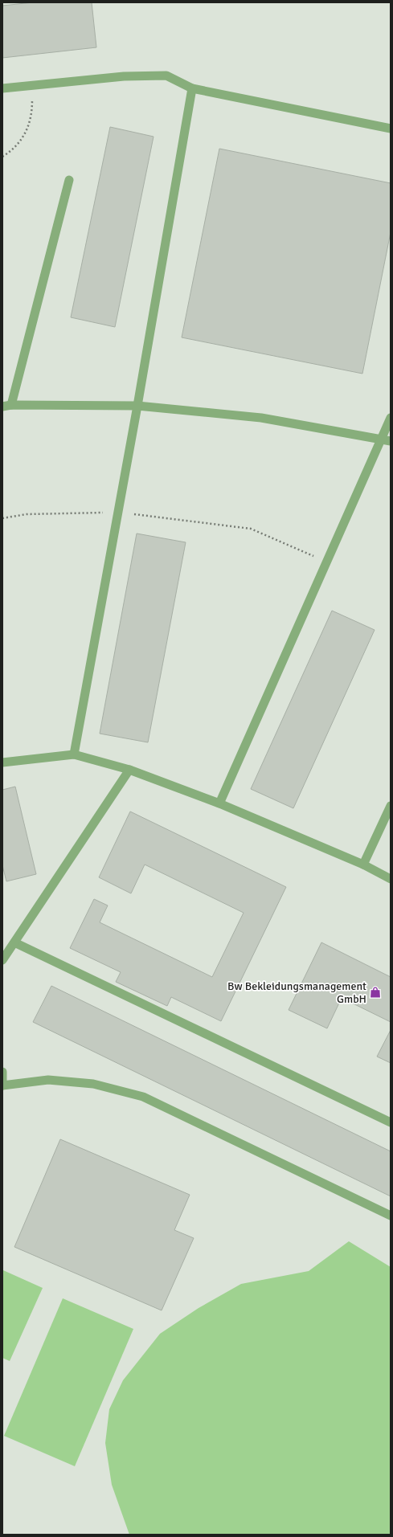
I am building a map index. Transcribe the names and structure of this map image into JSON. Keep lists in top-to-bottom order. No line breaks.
{"places":{"shop":["Bw Bekleidungsmanagement GmbH"]}}
